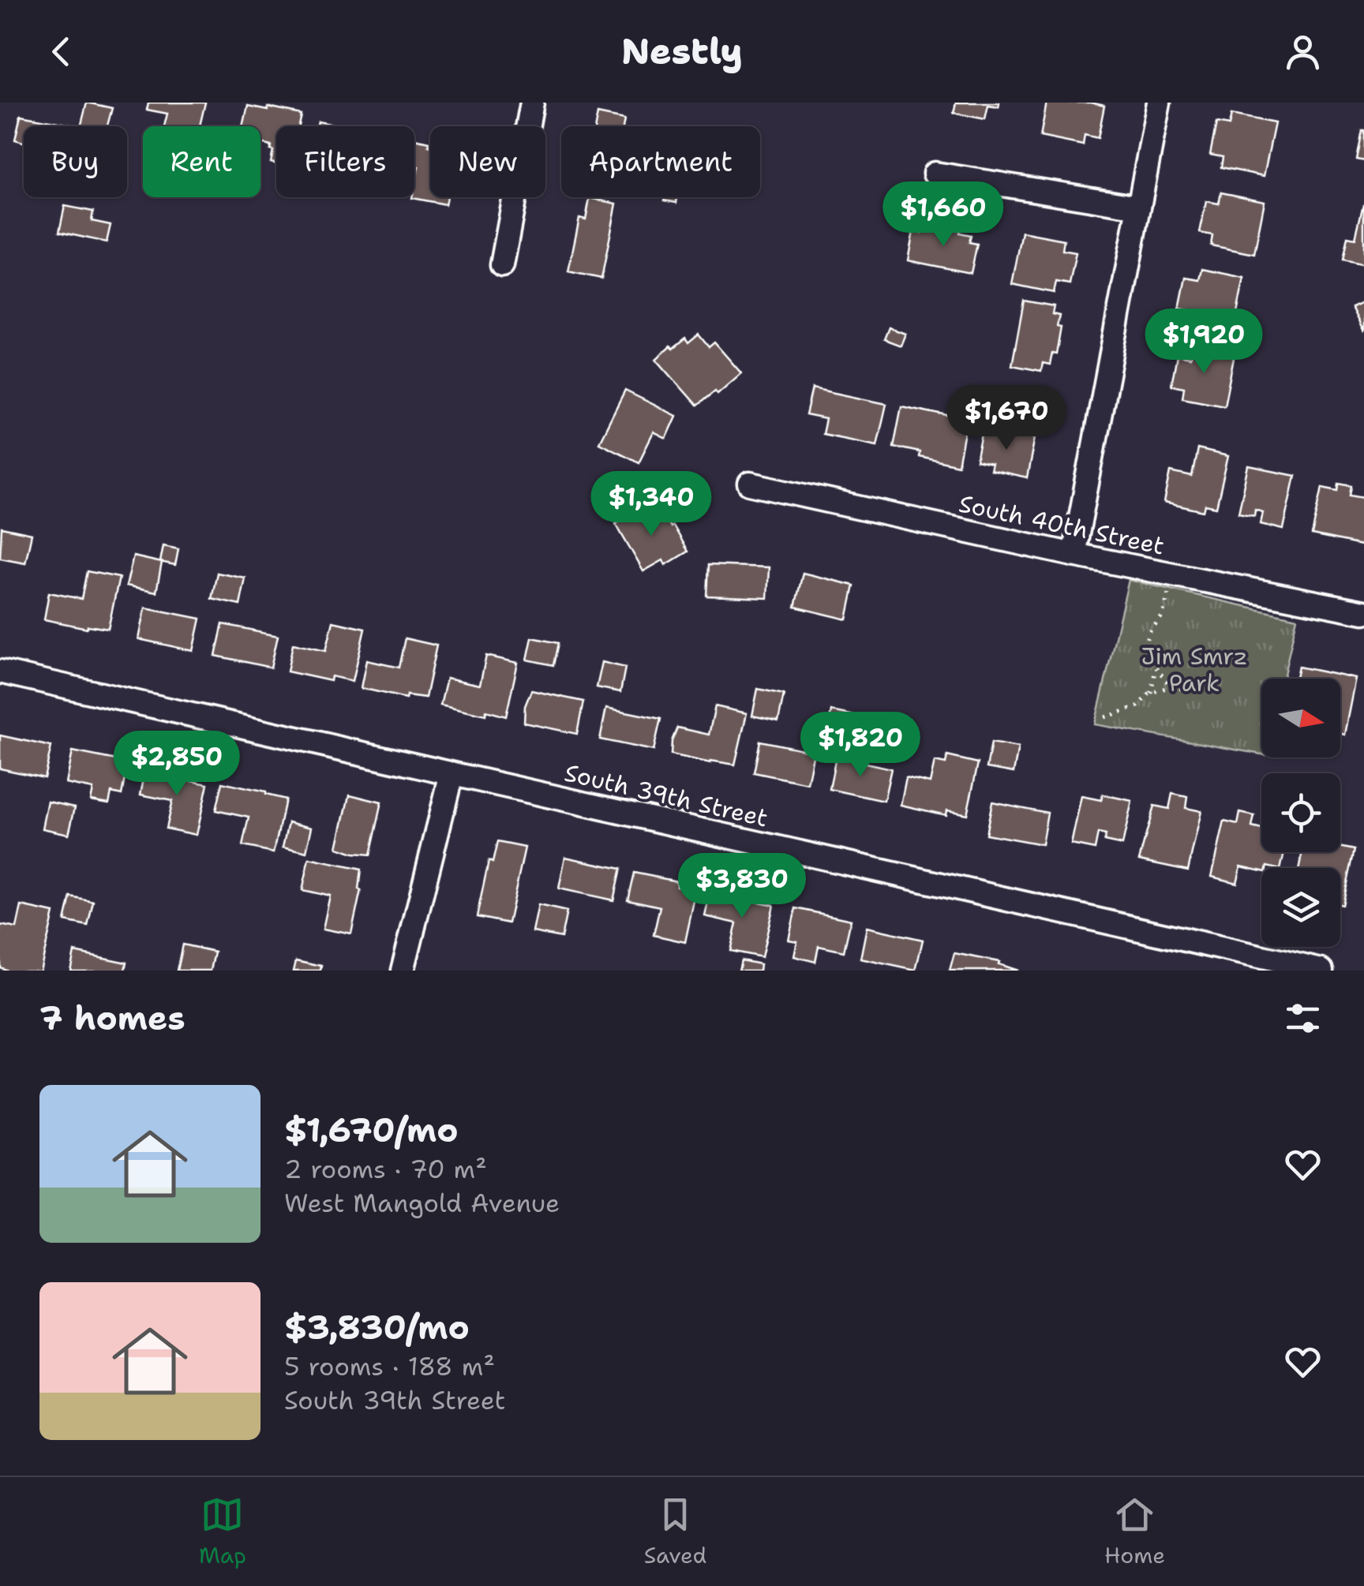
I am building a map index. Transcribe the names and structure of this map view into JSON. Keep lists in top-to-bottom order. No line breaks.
{"streets":{"street":["South 40th Street","South 39th Street"]},"parks":["Jim Smrz Park"],"north":"right","page":{"header":"Nestly","chip":["Buy","Rent","Filters","New","Apartment"],"price":["$1,660","$1,920","$1,670","$1,340","$1,820","$2,850","$3,830"],"heading":"7 homes","list":[{"name":"$1,670/mo","note":"2 rooms · 70 m² · West Mangold Avenue"},{"name":"$3,830/mo","note":"5 rooms · 188 m² · South 39th Street"}],"tabs":["Map","Saved","Home"]}}
